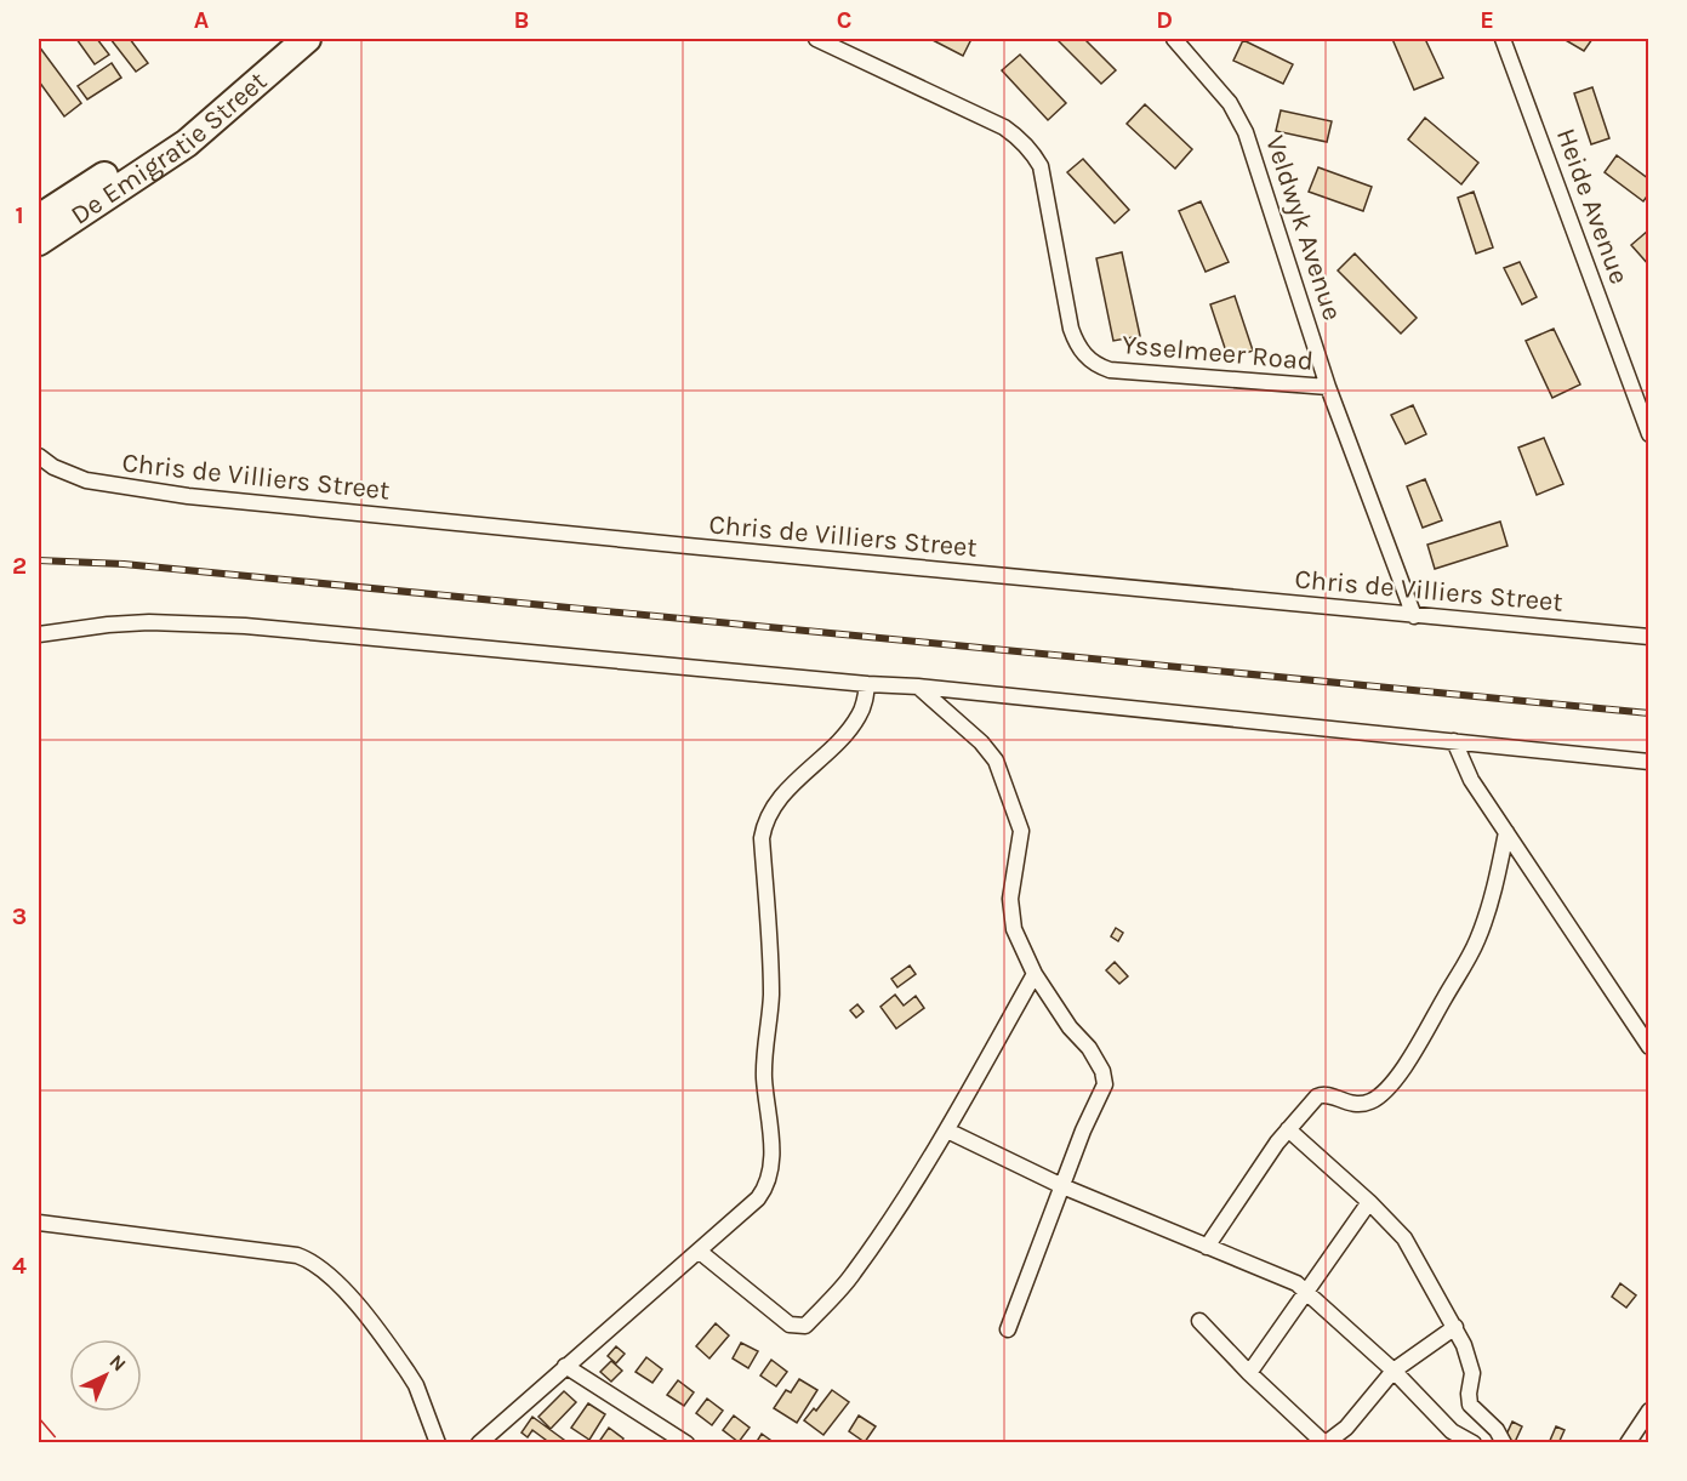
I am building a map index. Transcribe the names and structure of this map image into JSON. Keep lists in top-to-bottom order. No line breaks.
{"streets":{"highway":["De Emigratie Street"],"street":["Heide Avenue","Veldwyk Avenue","Ysselmeer Road","Chris de Villiers Street"]},"crossings":[["Veldwyk Avenue","Ysselmeer Road"],["Veldwyk Avenue","Chris de Villiers Street"]],"north":"top right","grid":{"columns":["A","B","C","D","E"],"rows":["1","2","3","4"]}}
